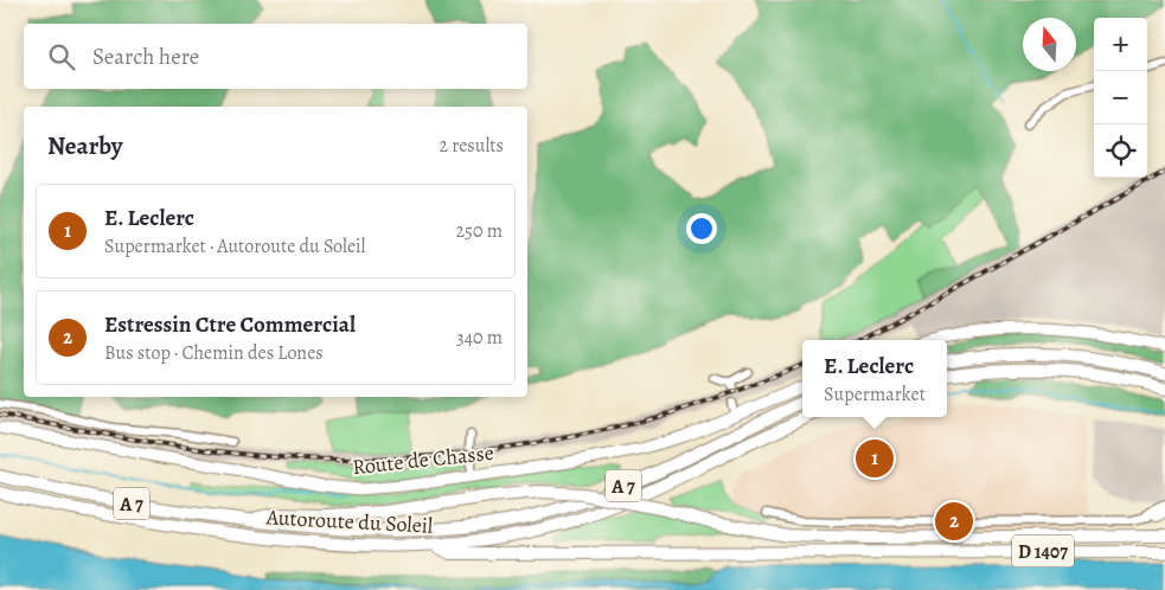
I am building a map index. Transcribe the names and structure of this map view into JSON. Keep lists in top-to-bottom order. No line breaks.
{"streets":{"highway":["A 7","Autoroute du Soleil","D 1407"],"main road":["Route de Chasse"]},"crossings":[["Autoroute du Soleil","D 1407"]],"north":"top","page":{"map_buttons":["+","−"],"search":"Search here","heading":["Nearby","2 results"],"list":[{"mark":"1","name":"E. Leclerc","note":"Supermarket · Autoroute du Soleil","value":"250 m"},{"mark":"2","name":"Estressin Ctre Commercial","note":"Bus stop · Chemin des Lones","value":"340 m"}],"popup":["E. Leclerc","Supermarket"],"pins":["1","2"]}}
